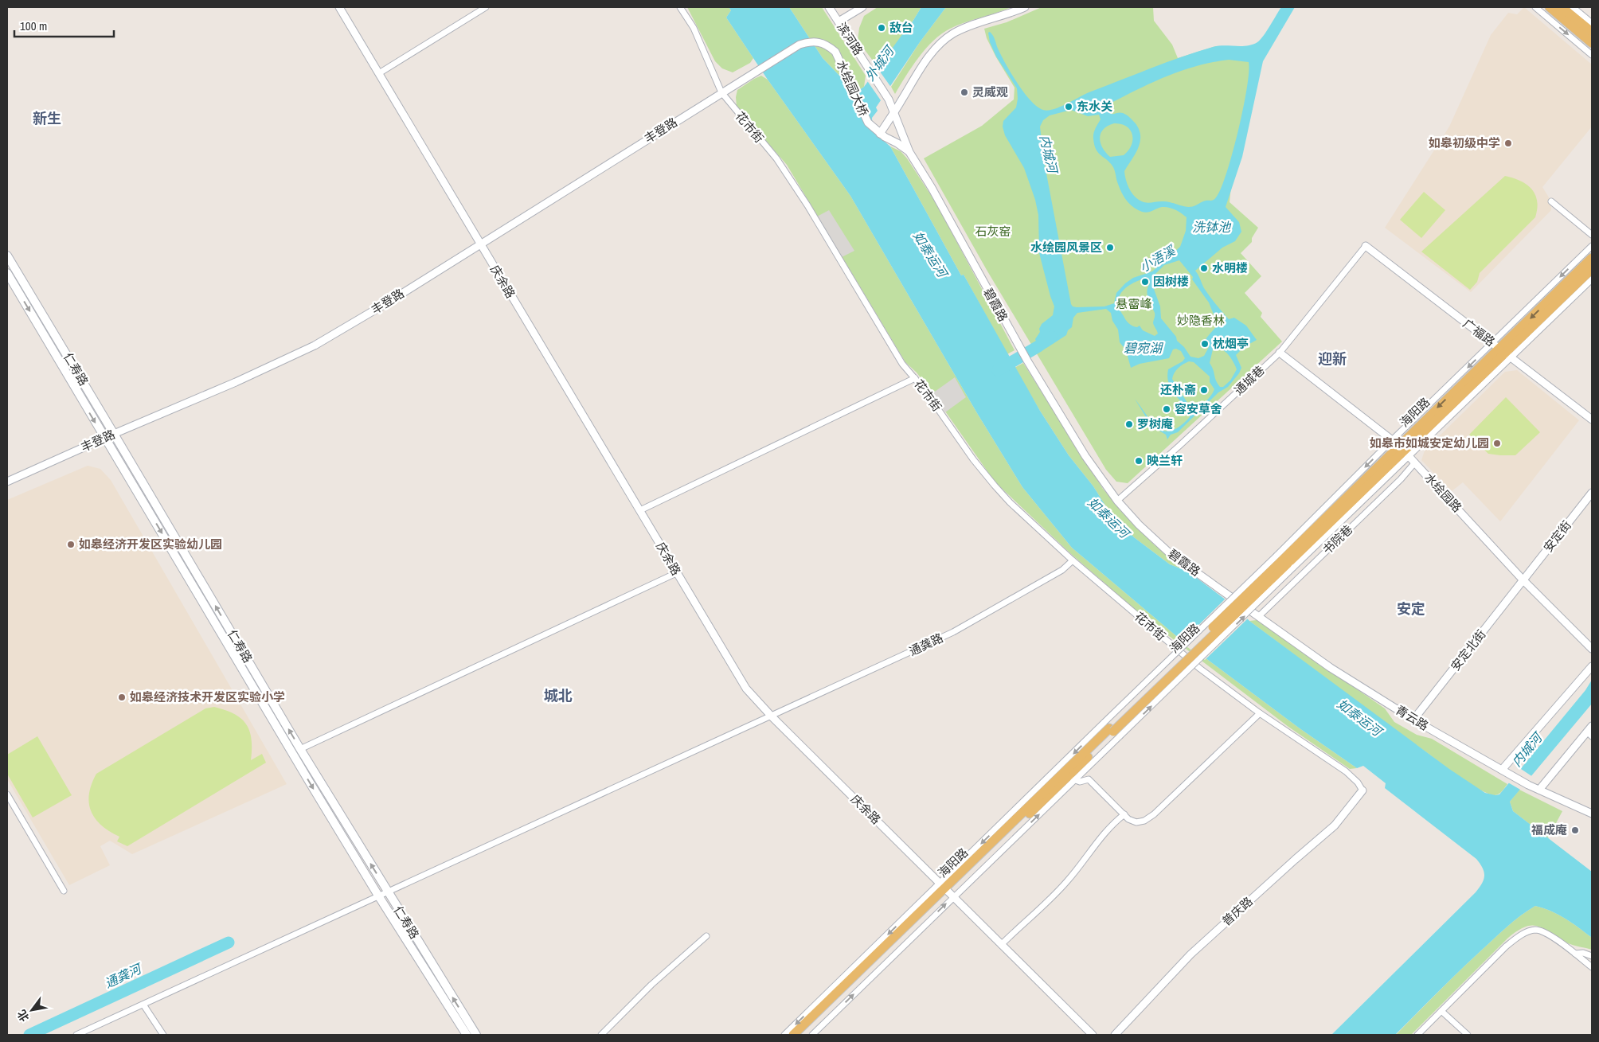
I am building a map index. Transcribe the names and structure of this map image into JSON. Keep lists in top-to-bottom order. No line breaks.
{"streets":{"main road":["仁寿路","海阳路"],"street":["滨河路","水绘园大桥","花市街","丰登路","庆余路","碧霞路","广福路","通城巷","水绘园路","安定街","书院巷","通龚路","安定北街","青云路","普庆路"]},"crossings":[["滨河路","碧霞路"],["水绘园大桥","丰登路"],["花市街","丰登路"],["花市街","通龚路"],["花市街","普庆路"],["丰登路","庆余路"],["丰登路","仁寿路"],["庆余路","海阳路"],["庆余路","通龚路"],["碧霞路","通城巷"],["碧霞路","青云路"],["广福路","通城巷"],["广福路","海阳路"],["仁寿路","通龚路"],["通城巷","水绘园路"],["海阳路","水绘园路"],["水绘园路","安定街"],["水绘园路","书院巷"],["水绘园路","安定北街"],["安定街","安定北街"],["书院巷","青云路"],["安定北街","青云路"]],"districts":["新生","迎新","安定","城北"],"water":["外城河","内城河","洗钵池","如泰运河","小浯溪","碧宛湖","通龚河"],"parks":["石灰窑","悬霤峰","妙隐香林"],"places":["敌台","灵威观","东水关","如皋初级中学","水绘园风景区","水明楼","因树楼","枕烟亭","还朴斋","容安草舍","罗树庵","如皋市如城安定幼儿园","映兰轩","如皋经济开发区实验幼儿园","如皋经济技术开发区实验小学","福成庵"],"scale_bar":"100 m","north":"bottom left"}
